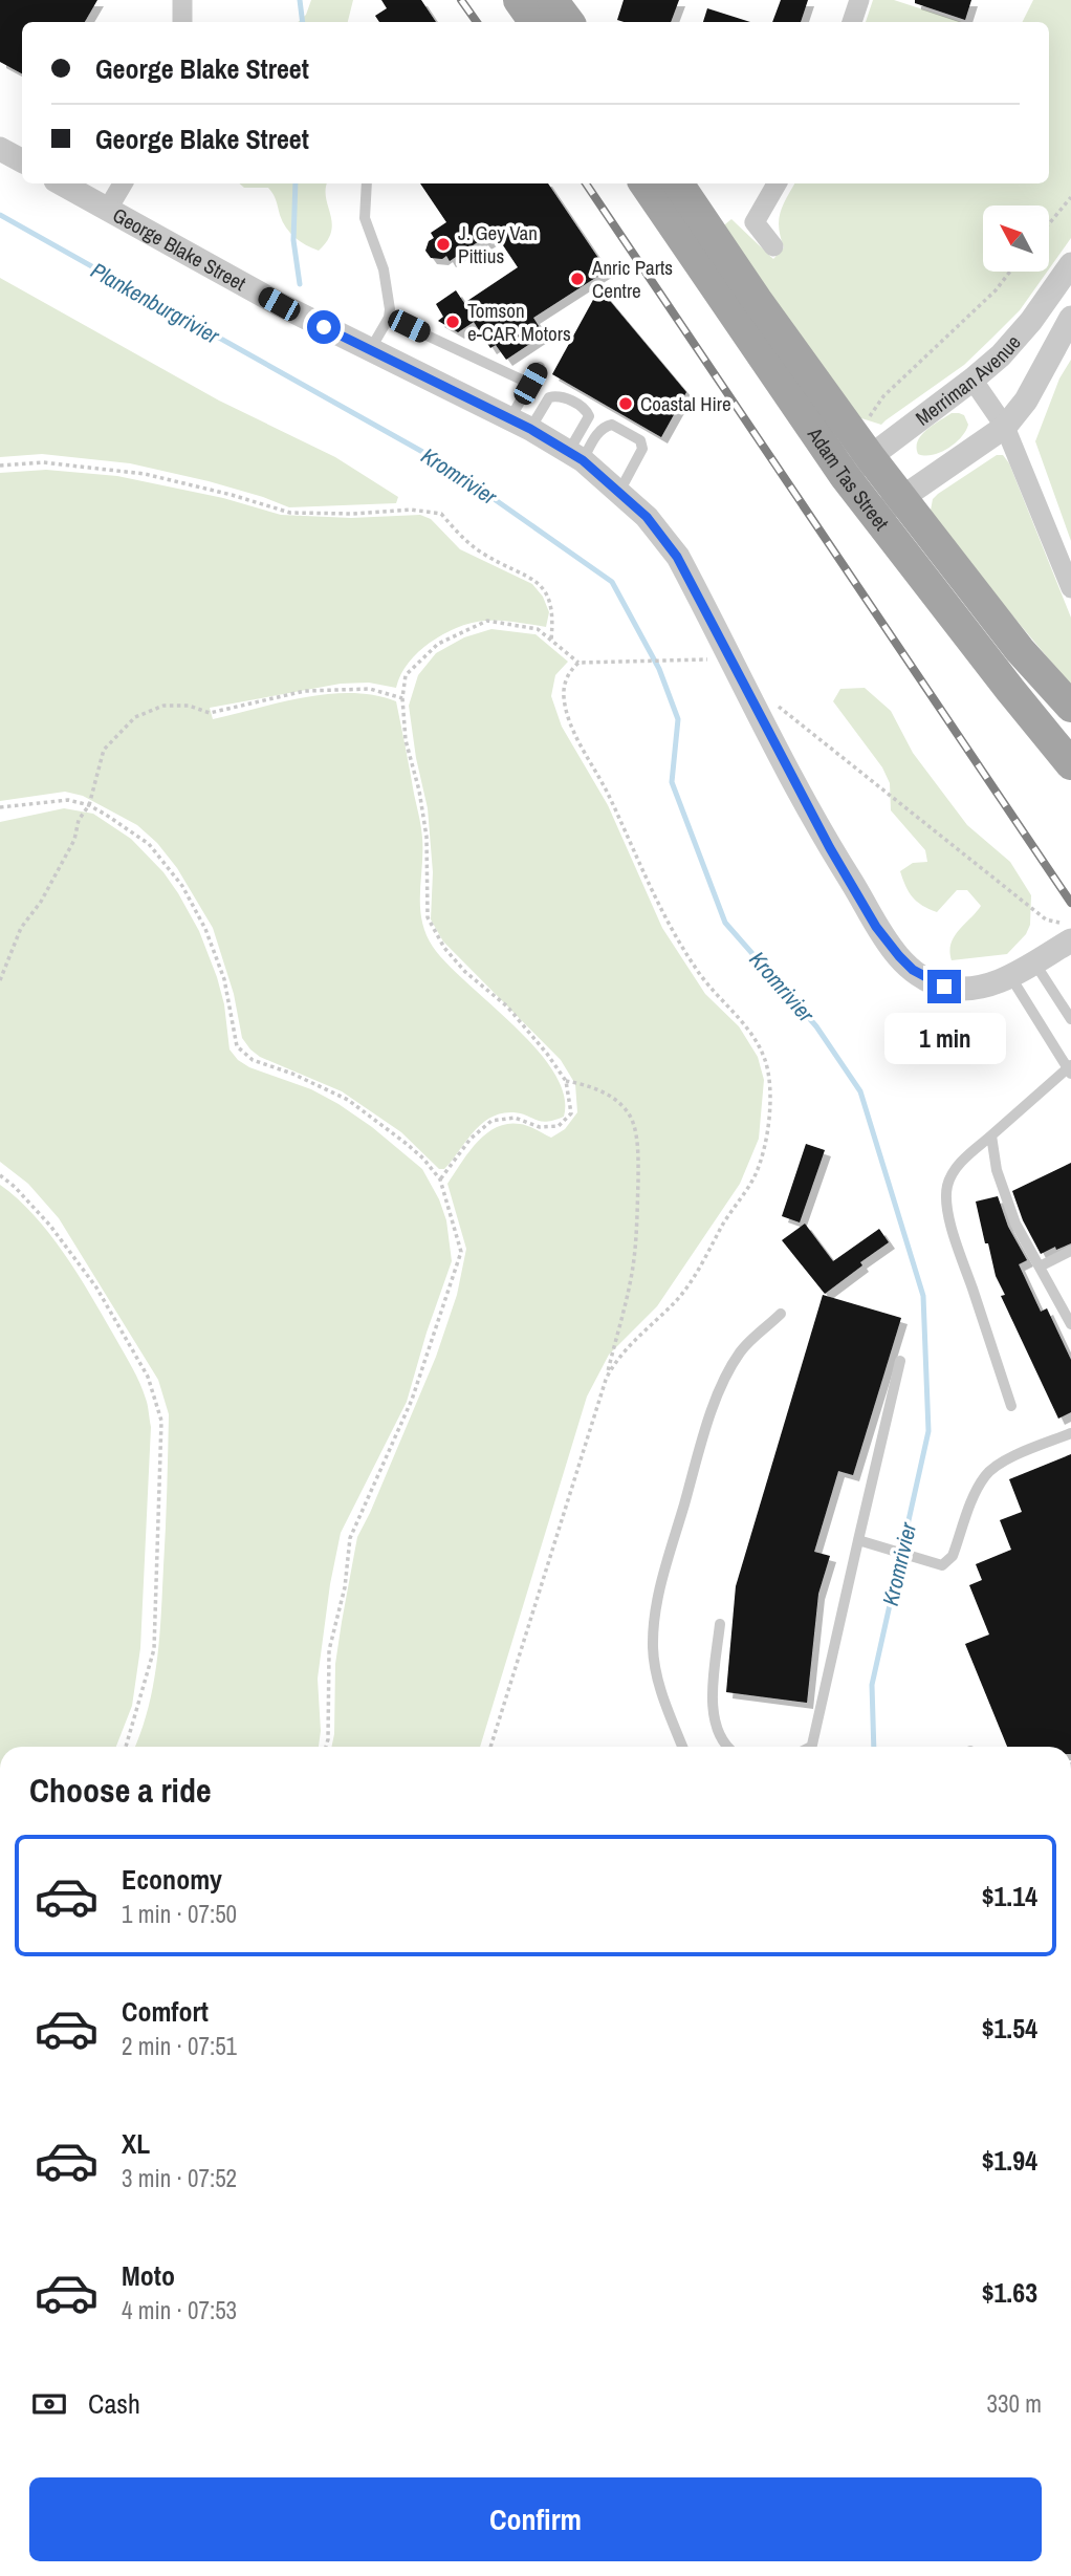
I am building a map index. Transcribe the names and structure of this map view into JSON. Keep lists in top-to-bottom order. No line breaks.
{"streets":{"main road":["Adam Tas Street"],"street":["George Blake Street","Merriman Avenue"]},"crossings":[["Merriman Avenue","Adam Tas Street"]],"water":["Plankenburgrivier","Kromrivier"],"places":["J. Gey Van Pittius","Anric Parts Centre","Tomson e-CAR Motors","Coastal Hire"],"north":"top left","page":{"banner":["George Blake Street","George Blake Street"],"bubble":"1 min","heading":"Choose a ride","list":[{"name":"Economy","note":"1 min · 07:50","value":"$1.14"},{"name":"Comfort","note":"2 min · 07:51","value":"$1.54"},{"name":"XL","note":"3 min · 07:52","value":"$1.94"},{"name":"Moto","note":"4 min · 07:53","value":"$1.63"}],"pay":["Cash","330 m"],"buttons":"Confirm"}}
